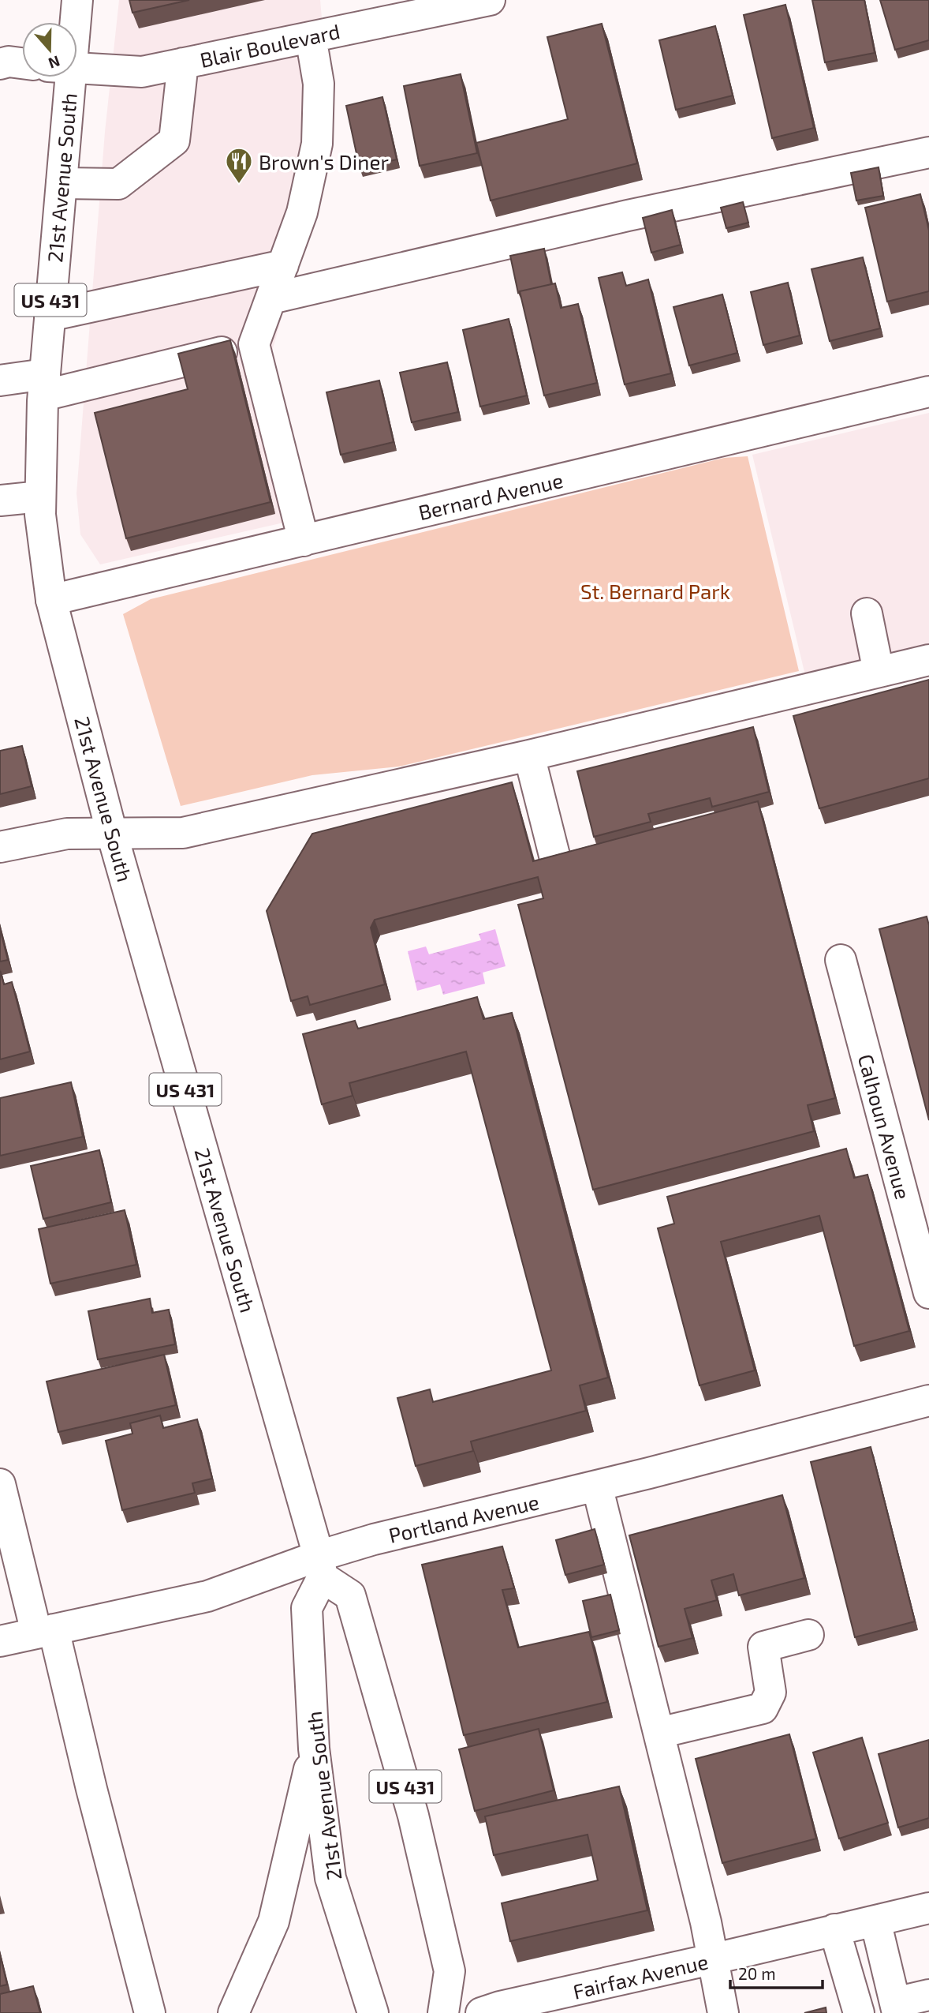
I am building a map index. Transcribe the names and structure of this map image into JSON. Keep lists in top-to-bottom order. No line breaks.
{"streets":{"street":["Blair Boulevard","21st Avenue South","US 431","Bernard Avenue","Calhoun Avenue","Portland Avenue","Fairfax Avenue"]},"crossings":[["21st Avenue South","US 431"],["21st Avenue South","Bernard Avenue"],["21st Avenue South","Portland Avenue"],["US 431","Portland Avenue"]],"parks":["St. Bernard Park"],"places":{"restaurant":["Brown's Diner"]},"scale_bar":"20 m","north":"bottom"}
